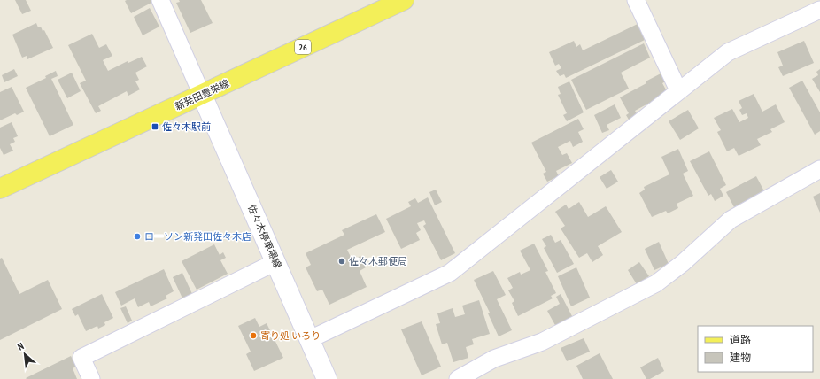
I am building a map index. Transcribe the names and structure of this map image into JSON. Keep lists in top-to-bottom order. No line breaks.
{"streets":{"main road":["26","新発田豊栄線","佐々木停車場線"]},"crossings":[["新発田豊栄線","佐々木停車場線"]],"places":{"transit":["佐々木駅前"],"other":["ローソン新発田佐々木店","佐々木郵便局","寄り処 いろり"]},"legend":["道路","建物"],"north":"top left"}
